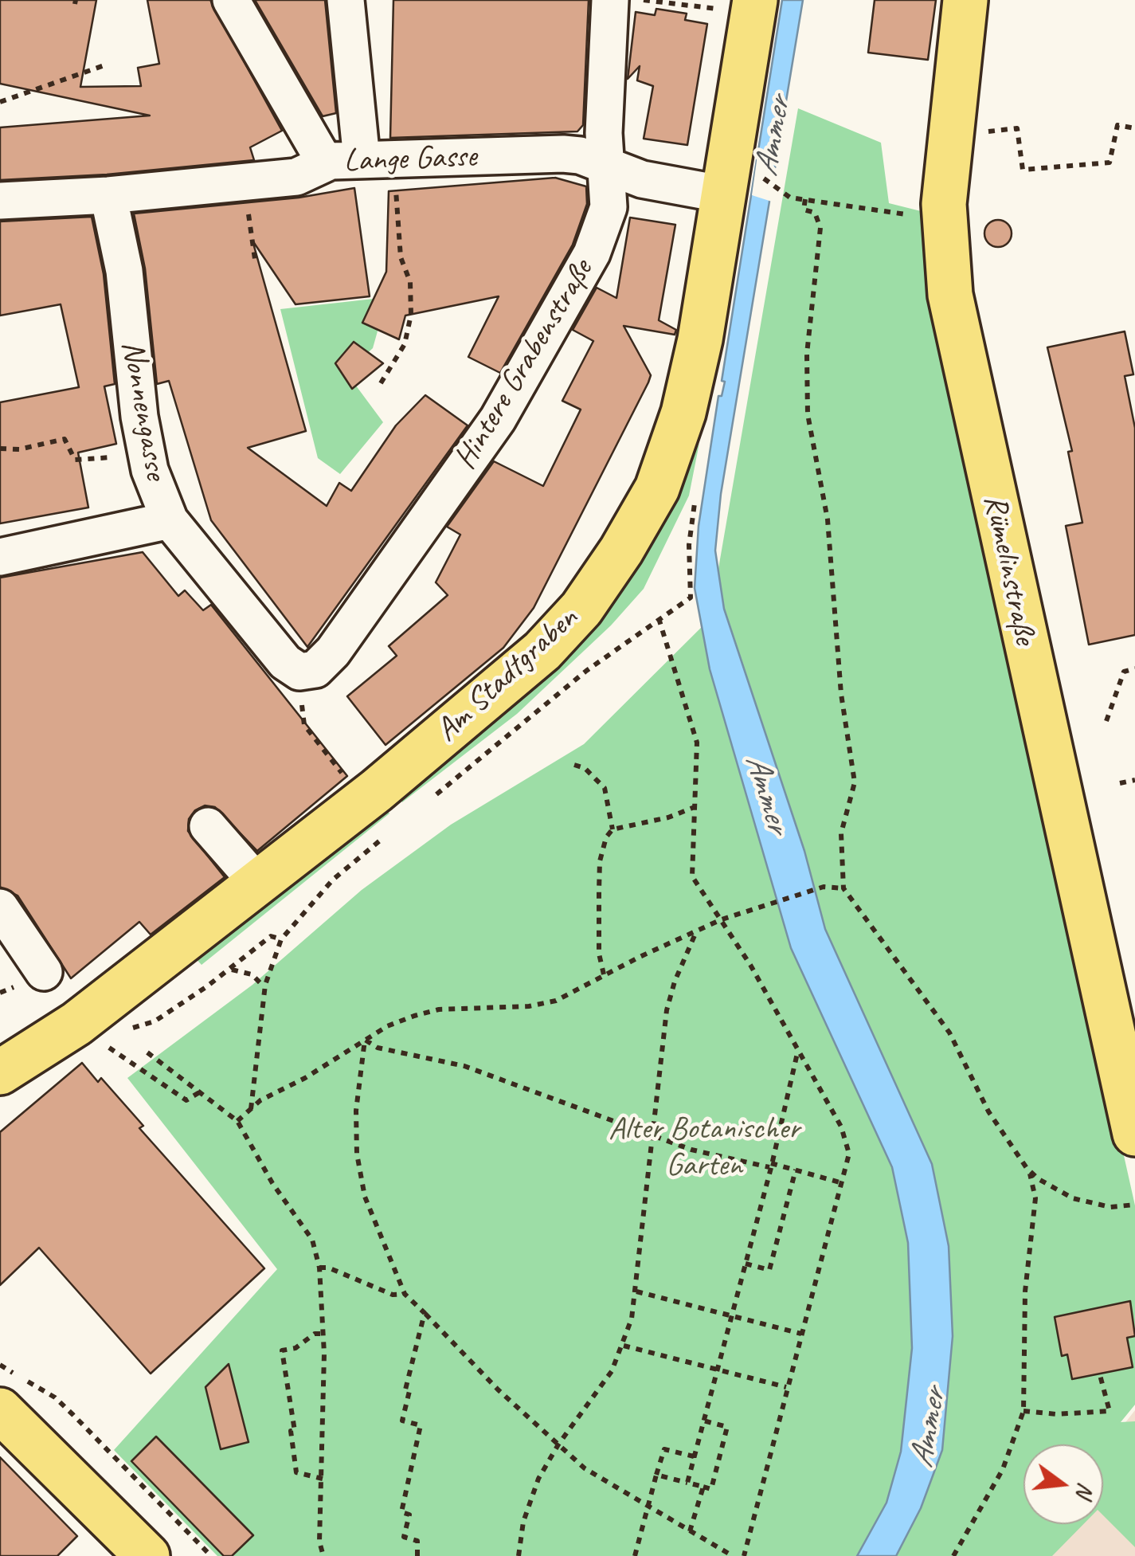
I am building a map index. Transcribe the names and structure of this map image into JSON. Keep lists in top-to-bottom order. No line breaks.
{"streets":{"main road":["Rümelinstraße","Am Stadtgraben"],"street":["Lange Gasse","Hintere Grabenstraße","Nonnengasse"]},"crossings":[["Lange Gasse","Hintere Grabenstraße"],["Lange Gasse","Nonnengasse"],["Lange Gasse","Am Stadtgraben"],["Hintere Grabenstraße","Nonnengasse"]],"water":["Ammer"],"parks":["Alter Botanischer Garten"],"north":"right"}
